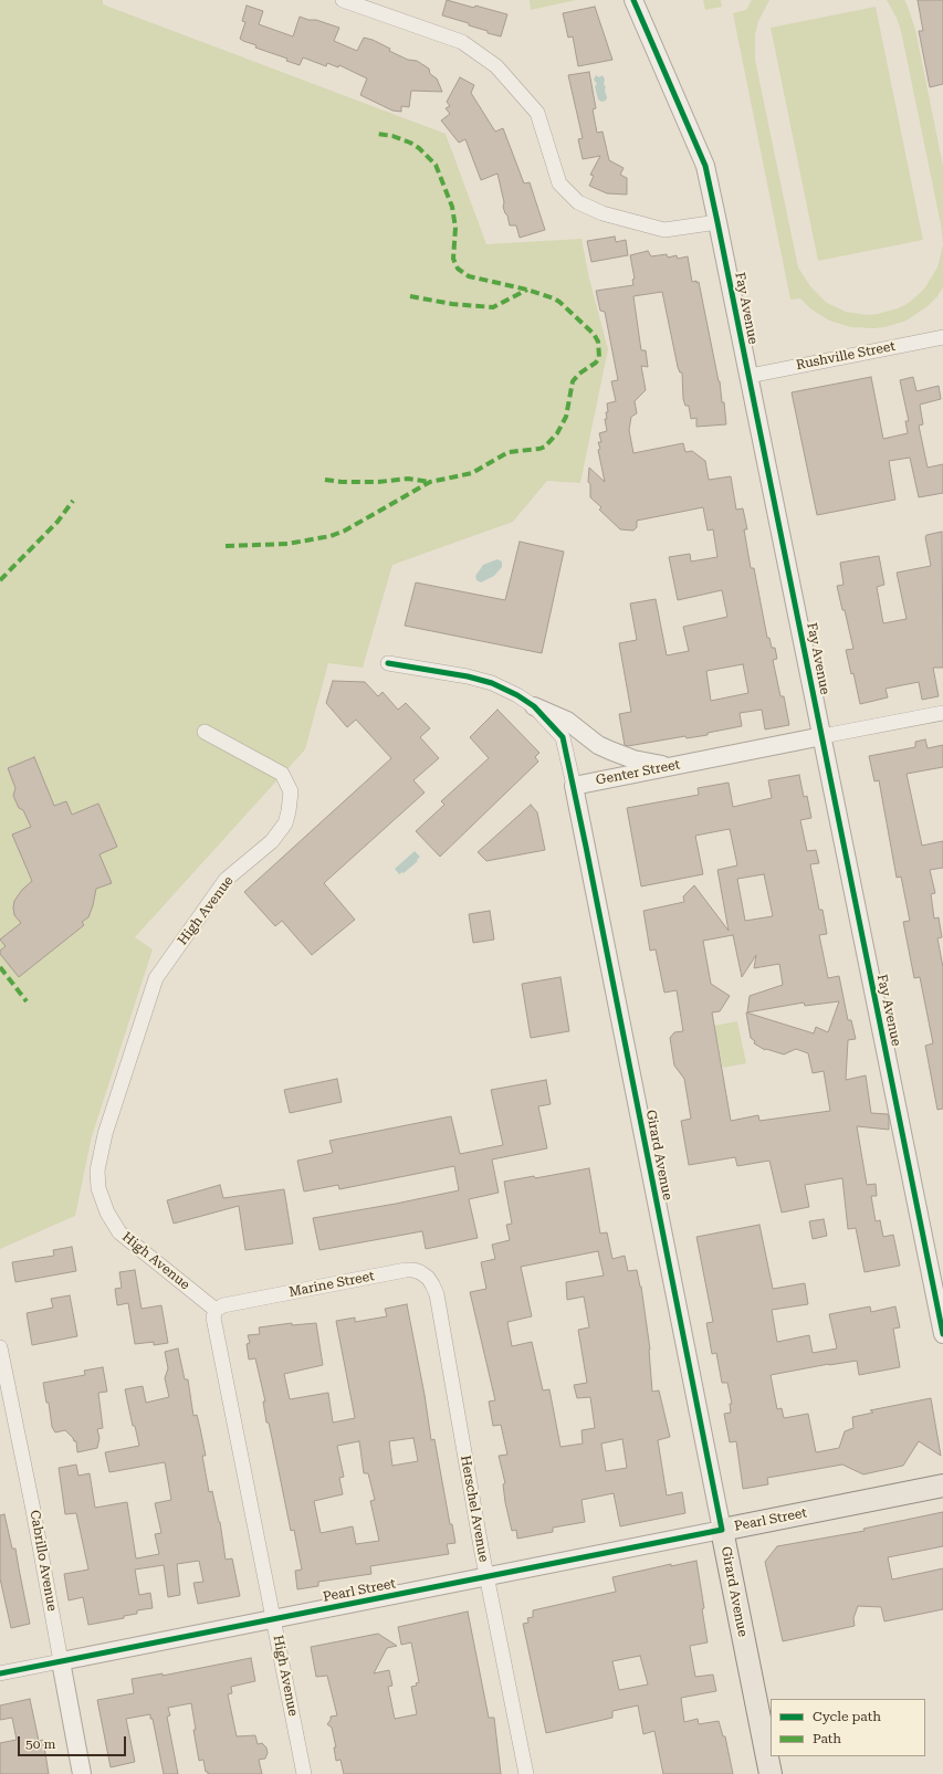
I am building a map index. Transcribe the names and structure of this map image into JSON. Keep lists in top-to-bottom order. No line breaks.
{"streets":{"main road":["Girard Avenue","Pearl Street"],"street":["Fay Avenue","Rushville Street","Genter Street","High Avenue","Marine Street","Herschel Avenue","Cabrillo Avenue"]},"crossings":[["Fay Avenue","Rushville Street"],["Fay Avenue","Genter Street"],["Genter Street","Girard Avenue"],["High Avenue","Marine Street"],["High Avenue","Pearl Street"],["Girard Avenue","Pearl Street"],["Marine Street","Herschel Avenue"],["Herschel Avenue","Pearl Street"],["Pearl Street","Cabrillo Avenue"]],"legend":["Cycle path","Path"],"scale_bar":"50 m"}
